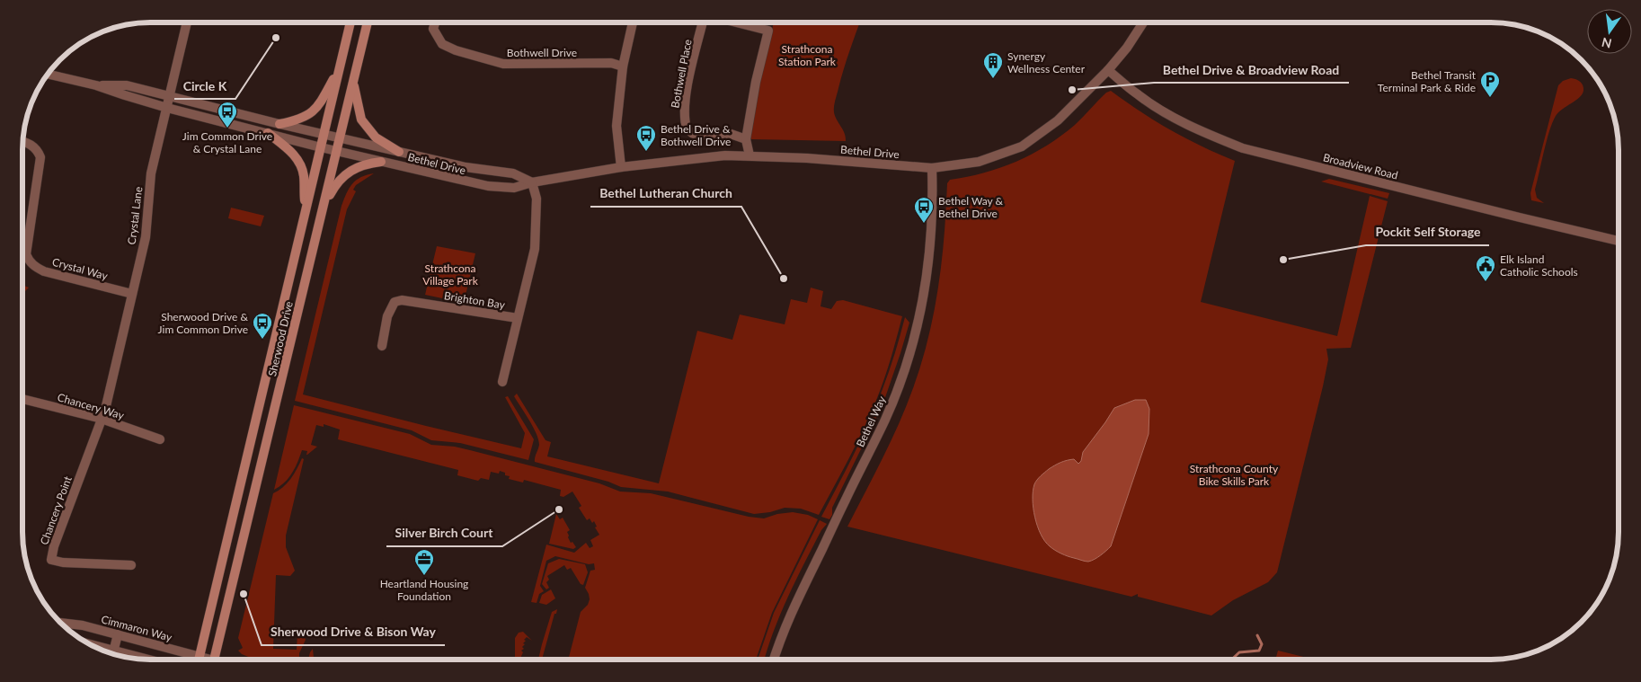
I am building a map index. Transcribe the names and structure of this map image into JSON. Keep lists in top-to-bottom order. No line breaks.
{"streets":{"main road":["Sherwood Drive"],"street":["Bothwell Drive","Bothwell Place","Bethel Drive","Broadview Road","Crystal Lane","Crystal Way","Brighton Bay","Chancery Way","Bethel Way","Chancery Point","Cimmaron Way"]},"crossings":[["Bothwell Place","Bethel Drive"],["Bethel Drive","Broadview Road"],["Bethel Drive","Crystal Lane"],["Bethel Drive","Brighton Bay"],["Bethel Drive","Sherwood Drive"],["Bethel Drive","Bethel Way"],["Crystal Lane","Crystal Way"],["Crystal Lane","Chancery Way"],["Crystal Lane","Chancery Point"],["Sherwood Drive","Cimmaron Way"],["Chancery Way","Chancery Point"]],"parks":["Strathcona Station Park","Strathcona Village Park","Strathcona County Bike Skills Park"],"places":{"other":["Circle K","Bethel Drive & Broadview Road","Pockit Self Storage","Bethel Lutheran Church","Silver Birch Court","Sherwood Drive & Bison Way"],"building":["Synergy Wellness Center"],"parking":["Bethel Transit Terminal Park & Ride"],"bus stop":["Jim Common Drive & Crystal Lane","Bethel Drive & Bothwell Drive","Bethel Way & Bethel Drive","Sherwood Drive & Jim Common Drive"],"public building":["Elk Island Catholic Schools"],"office":["Heartland Housing Foundation"]},"north":"bottom"}
